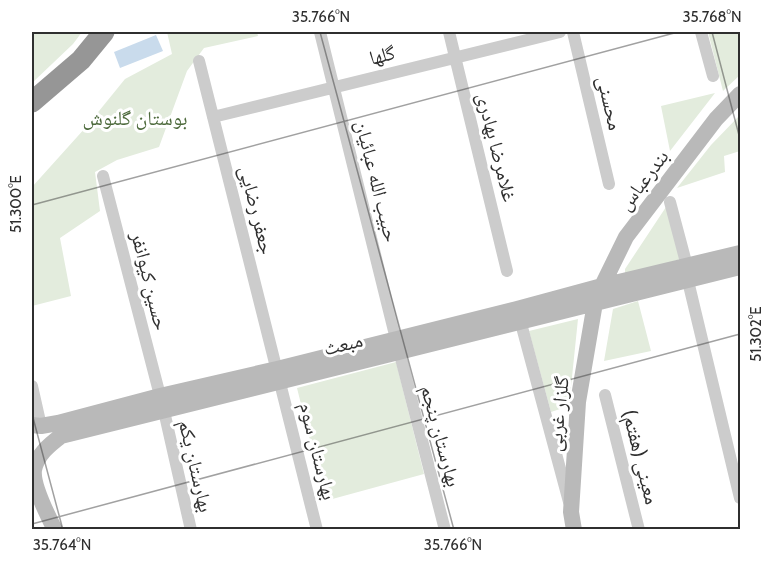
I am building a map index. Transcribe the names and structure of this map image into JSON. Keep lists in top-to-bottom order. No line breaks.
{"streets":{"street":["گلها","محسنی","غلامرضا بهادری","بندرعباس","حبیب الله عبائیان","جعفر رضایی","حسین کیوانفر","مبعث","گلزار غربی","بهارستان پنجم","بهارستان سوم","معینی (هفتم)","بهارستان یکم"]},"crossings":[["گلها","غلامرضا بهادری"],["گلها","حبیب الله عبائیان"],["گلها","جعفر رضایی"],["بندرعباس","مبعث"],["بندرعباس","گلزار غربی"],["حبیب الله عبائیان","مبعث"],["حبیب الله عبائیان","بهارستان پنجم"],["جعفر رضایی","مبعث"],["جعفر رضایی","بهارستان سوم"],["حسین کیوانفر","مبعث"],["حسین کیوانفر","بهارستان یکم"],["مبعث","گلزار غربی"],["مبعث","بهارستان پنجم"],["مبعث","بهارستان سوم"],["مبعث","بهارستان یکم"]],"parks":["بوستان گلنوش"],"coordinates":["35.766°N","35.768°N","51.300°E","51.302°E","35.764°N"]}
